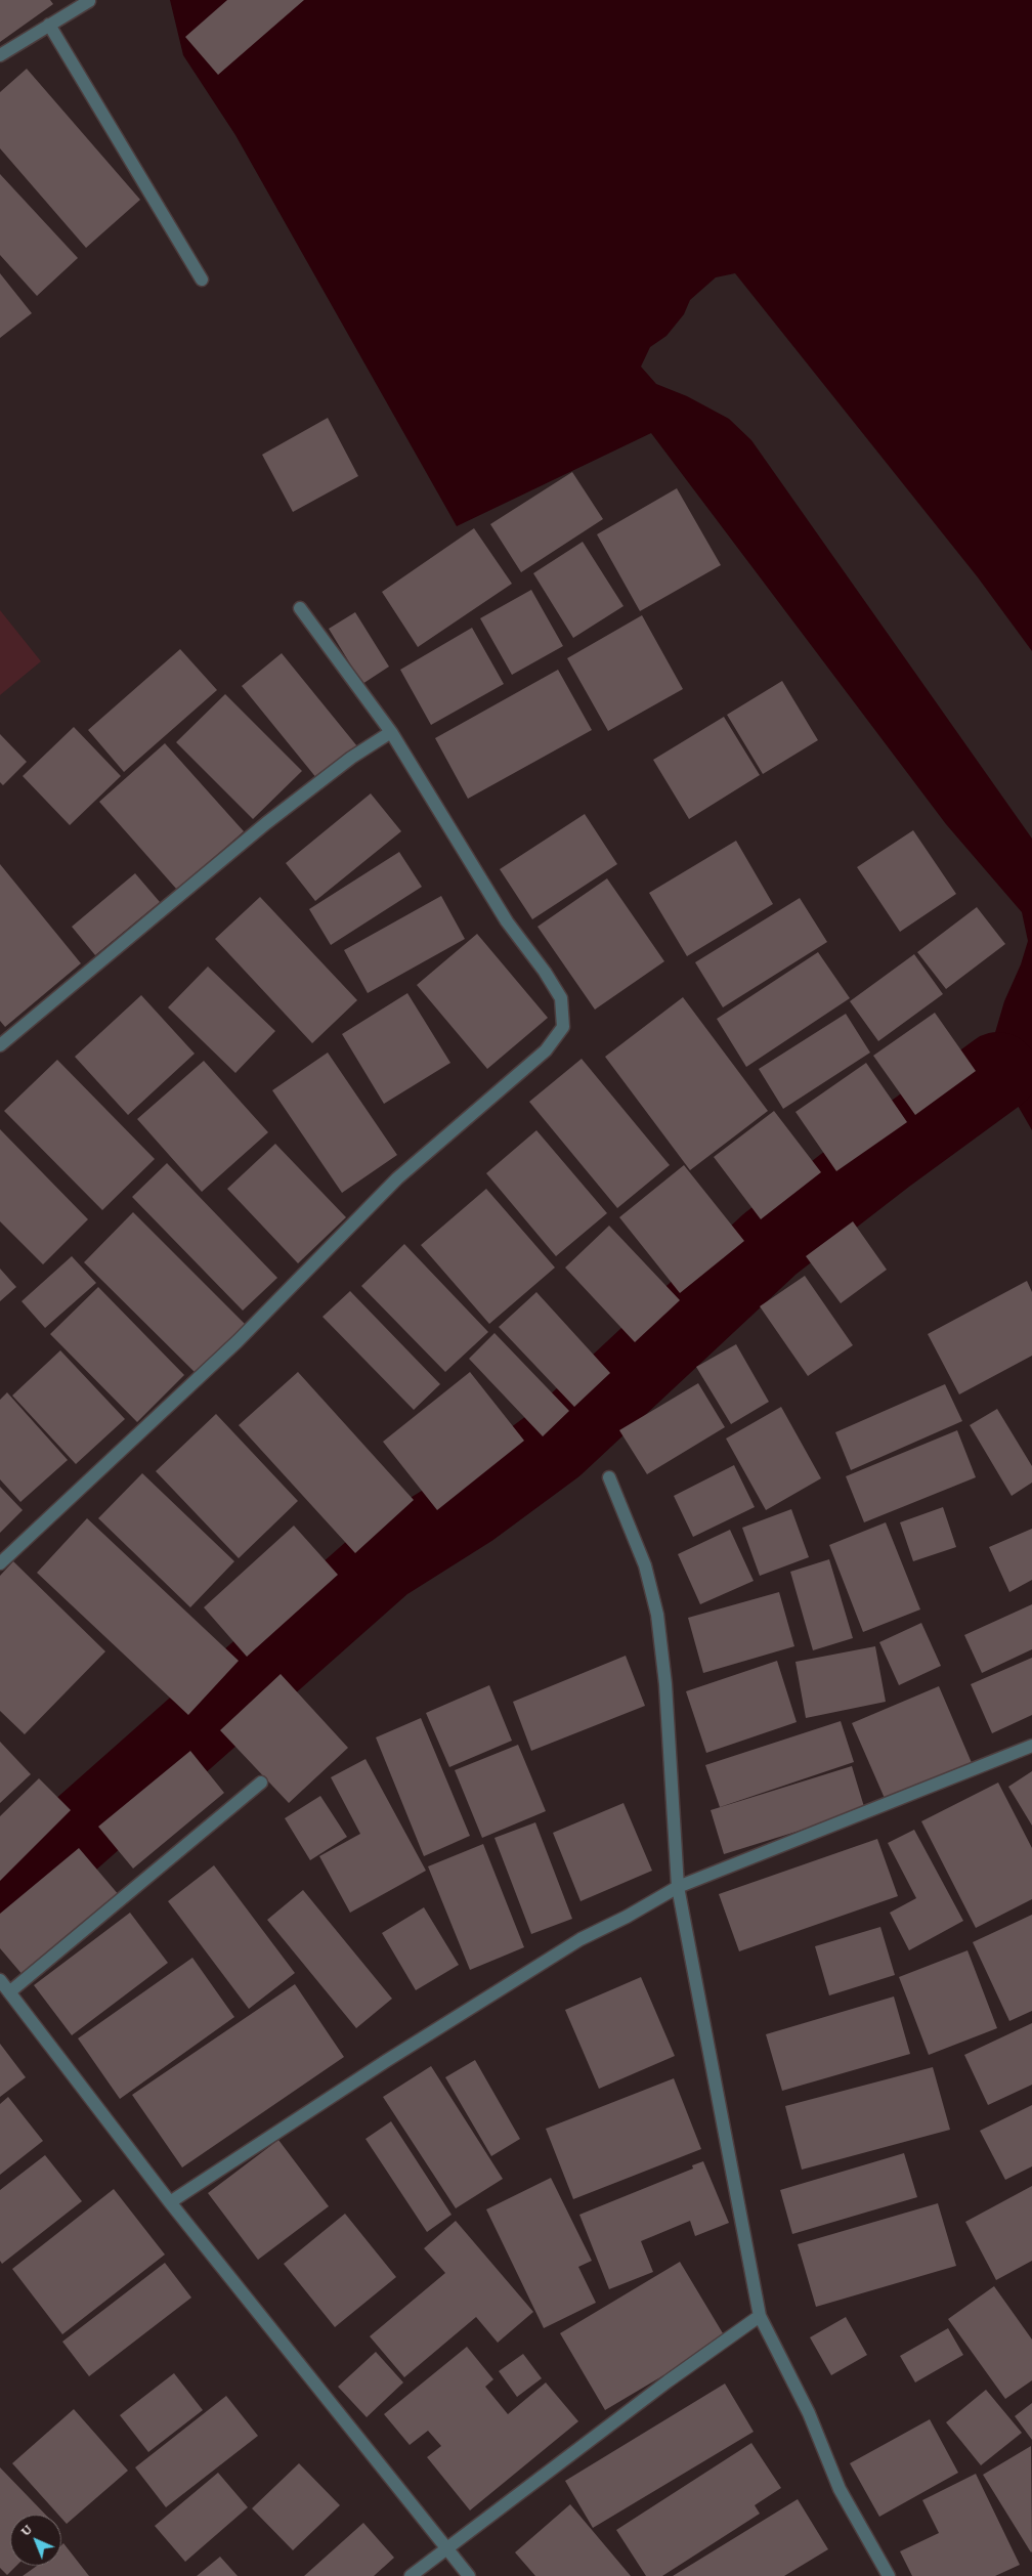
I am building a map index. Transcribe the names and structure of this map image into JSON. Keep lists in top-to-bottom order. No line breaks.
{"north":"top left"}
